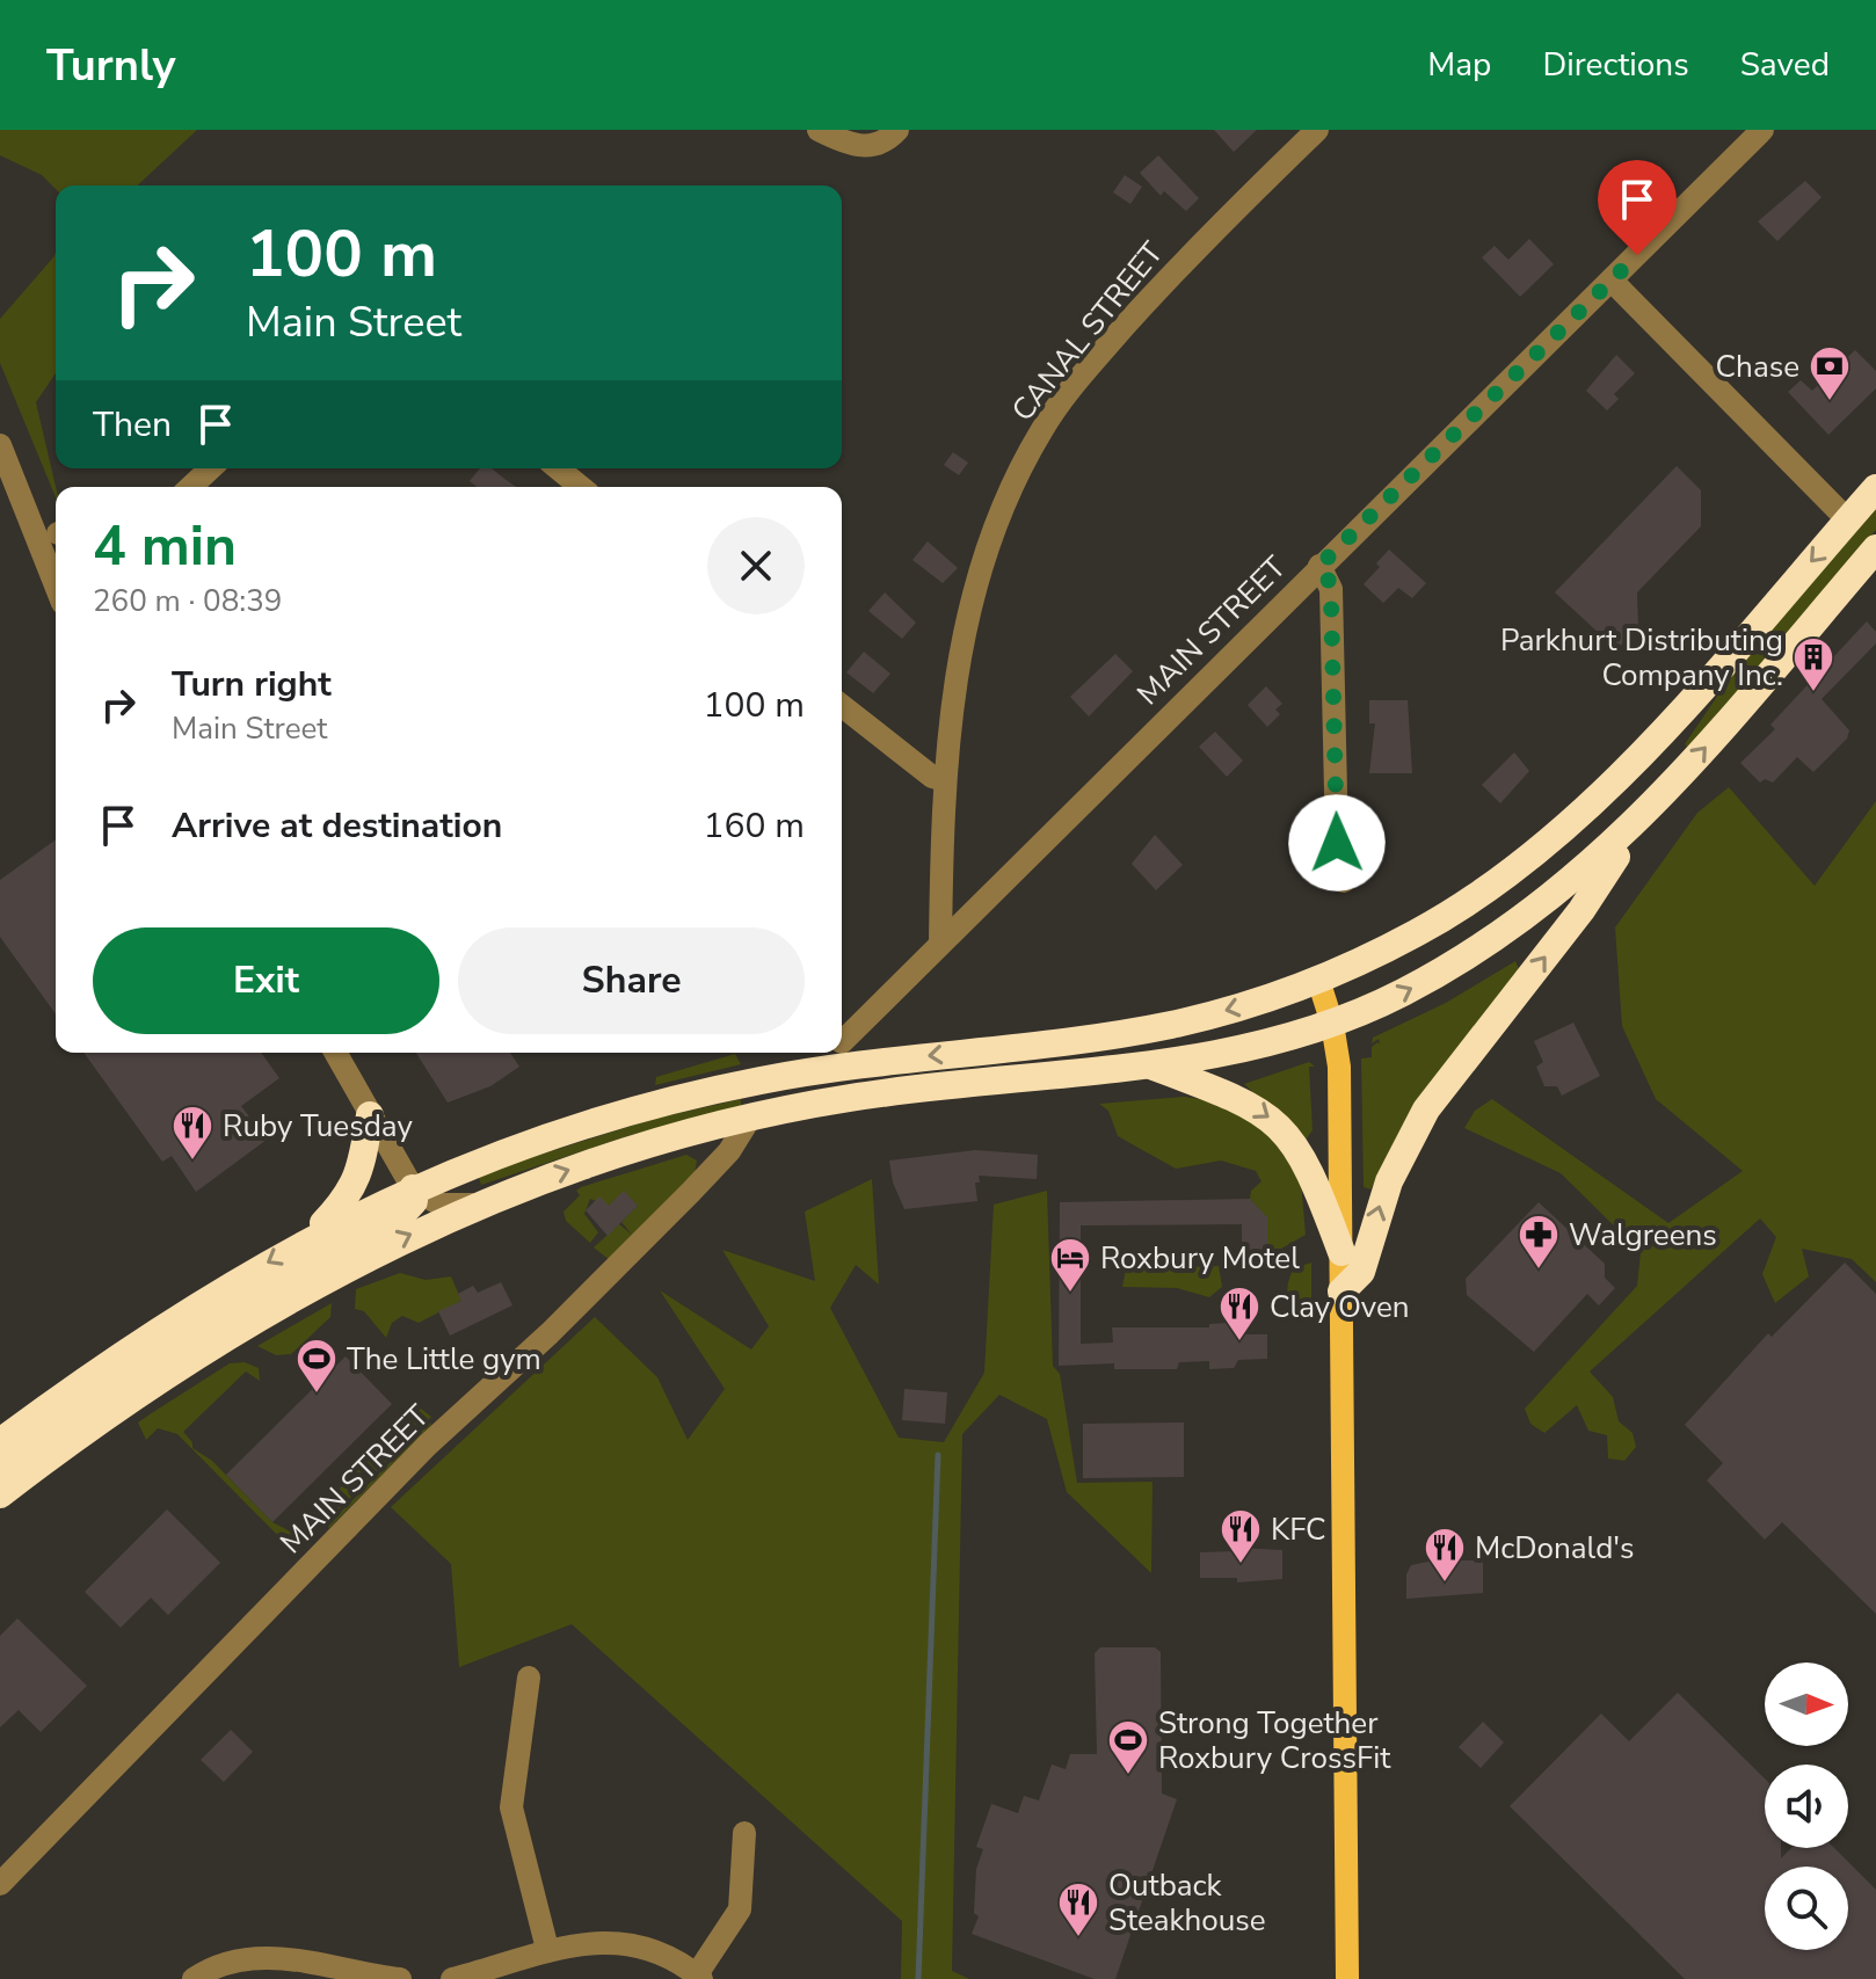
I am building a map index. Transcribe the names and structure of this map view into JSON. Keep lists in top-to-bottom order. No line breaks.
{"streets":{"street":["CANAL STREET","MAIN STREET"]},"crossings":[["CANAL STREET","MAIN STREET"]],"places":{"bank":["Chase"],"building":["Parkhurt Distributing Company Inc."],"restaurant":["Ruby Tuesday","Clay Oven","KFC","McDonald's","Outback Steakhouse"],"pharmacy":["Walgreens"],"hotel":["Roxbury Motel"],"sports":["The Little gym","Strong Together Roxbury CrossFit"]},"north":"right","page":{"header":"Turnly","nav":["Map","Directions","Saved"],"turn":["100 m","Main Street"],"then":"Then","heading":["4 min","260 m · 08:39"],"list":[{"name":"Turn right","note":"Main Street","value":"100 m"},{"name":"Arrive at destination","value":"160 m"}],"buttons":["Exit","Share"]}}
